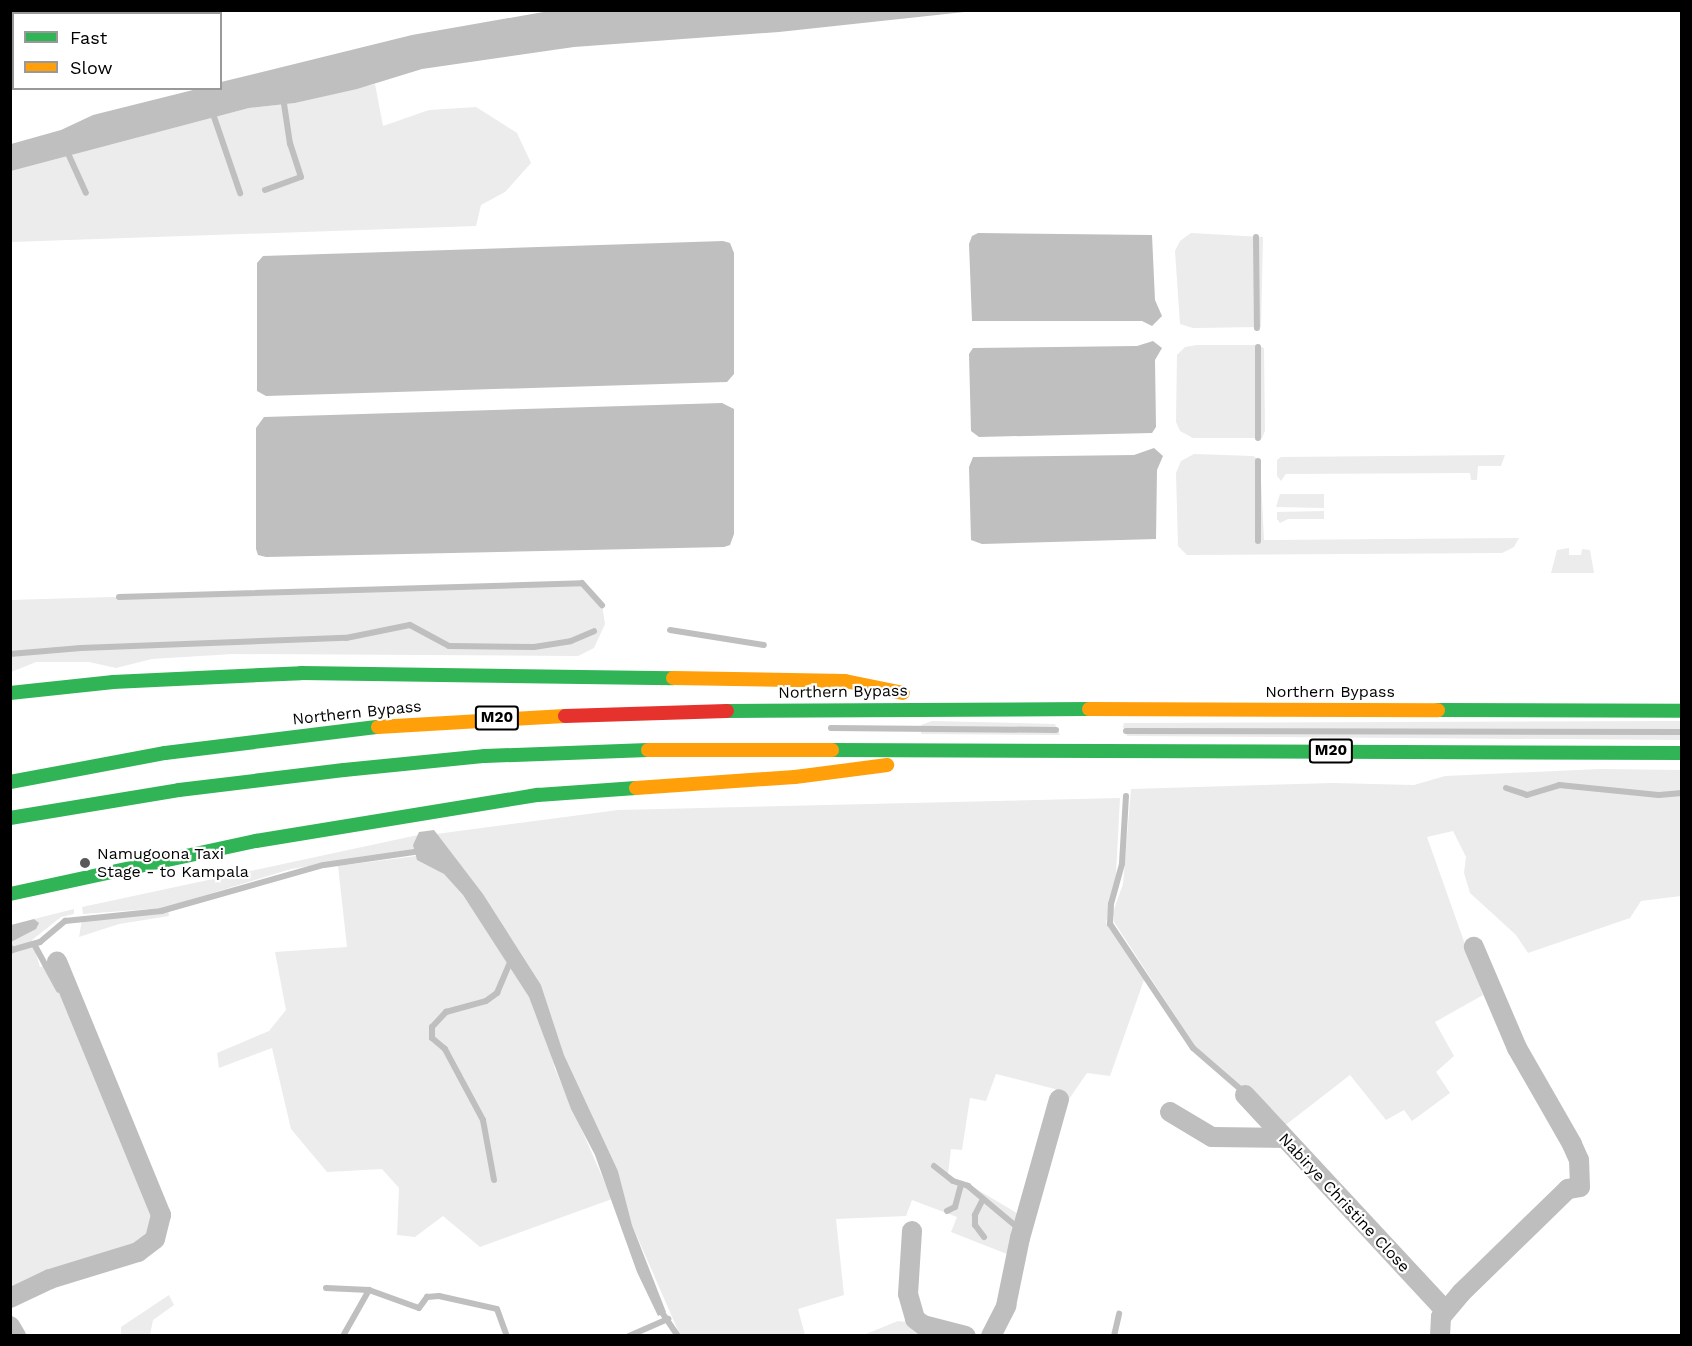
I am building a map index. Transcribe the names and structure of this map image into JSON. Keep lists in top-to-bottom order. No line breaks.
{"streets":{"highway":["Northern Bypass","M20"],"street":["Nabirye Christine Close"]},"places":["Namugoona Taxi Stage - to Kampala"],"legend":["Fast","Slow"]}
